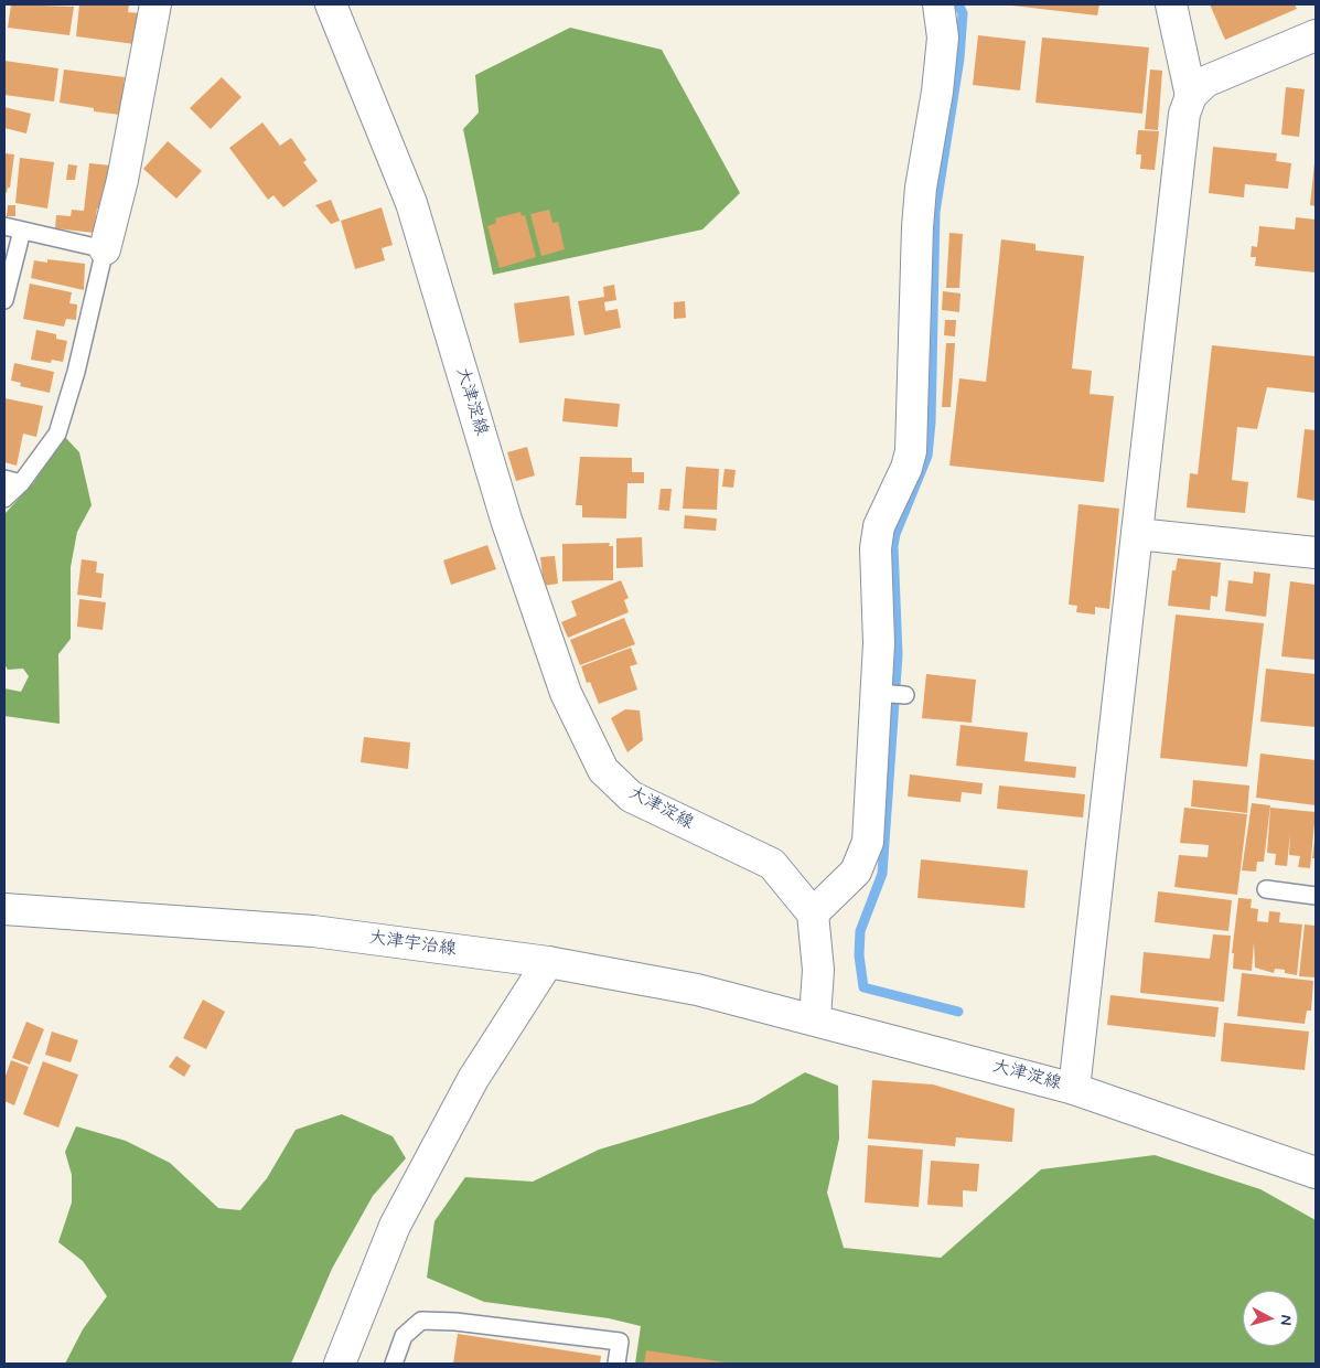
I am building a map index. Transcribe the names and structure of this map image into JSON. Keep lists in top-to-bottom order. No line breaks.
{"streets":{"street":["大津淀線","大津宇治線"]},"crossings":[["大津淀線","大津宇治線"]],"north":"right"}
